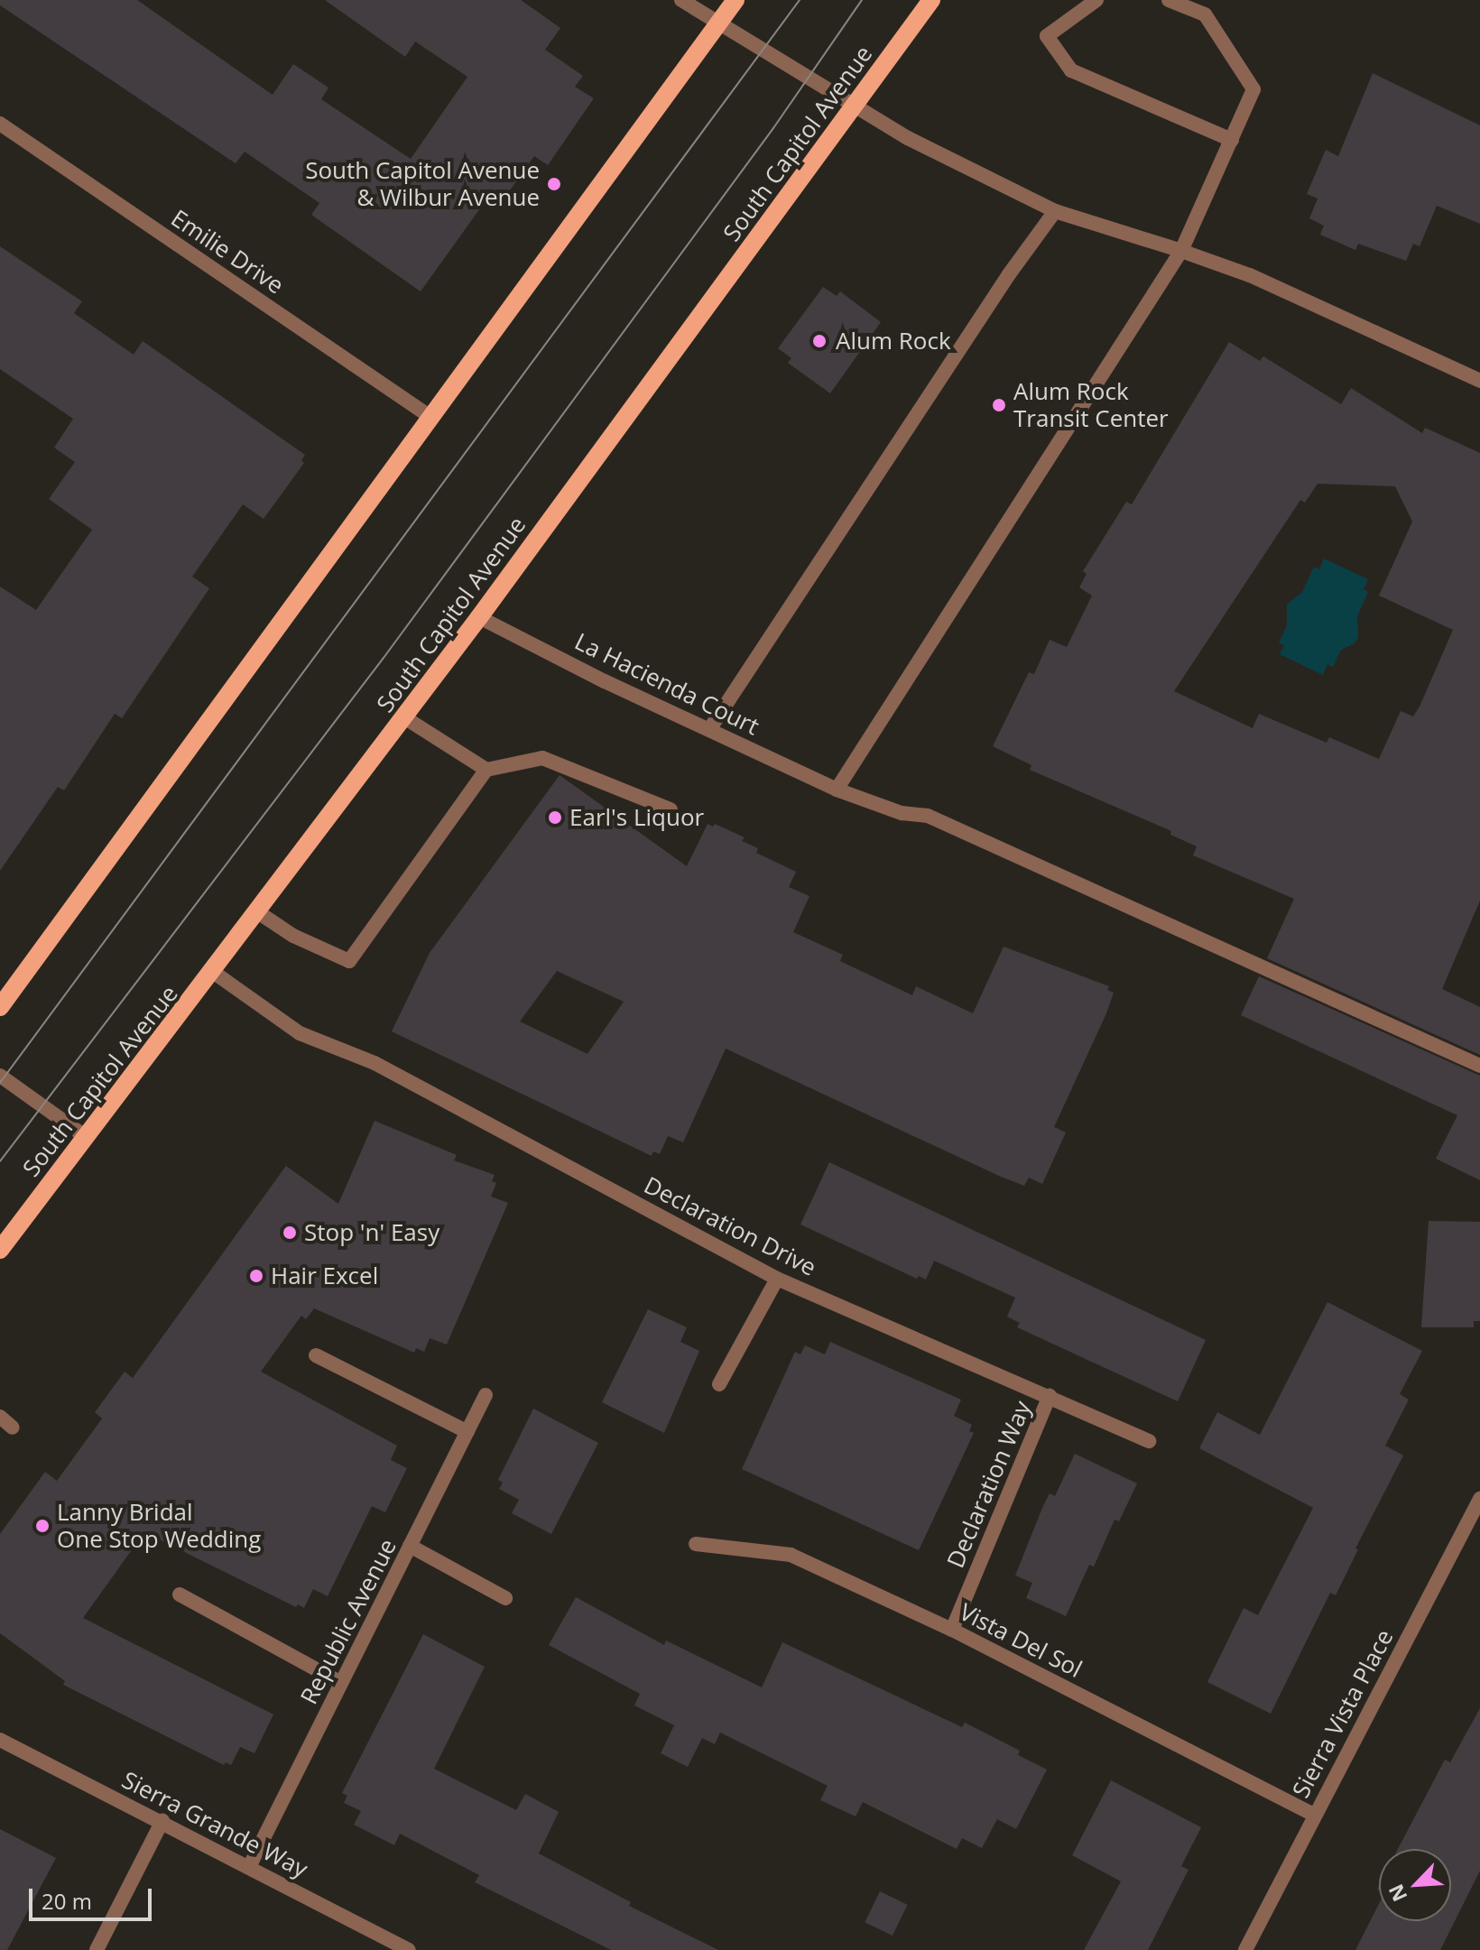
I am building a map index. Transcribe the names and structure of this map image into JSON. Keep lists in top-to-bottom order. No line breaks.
{"streets":{"main road":["South Capitol Avenue"],"street":["Emilie Drive","La Hacienda Court","Declaration Drive","Declaration Way","Republic Avenue","Vista Del Sol","Sierra Vista Place","Sierra Grande Way"]},"crossings":[["South Capitol Avenue","La Hacienda Court"],["South Capitol Avenue","Declaration Drive"],["Declaration Drive","Declaration Way"],["Declaration Way","Vista Del Sol"],["Republic Avenue","Sierra Grande Way"],["Vista Del Sol","Sierra Vista Place"]],"places":["South Capitol Avenue & Wilbur Avenue","Alum Rock","Alum Rock Transit Center","Earl's Liquor","Stop 'n' Easy","Hair Excel","Lanny Bridal One Stop Wedding"],"scale_bar":"20 m","north":"bottom left"}
